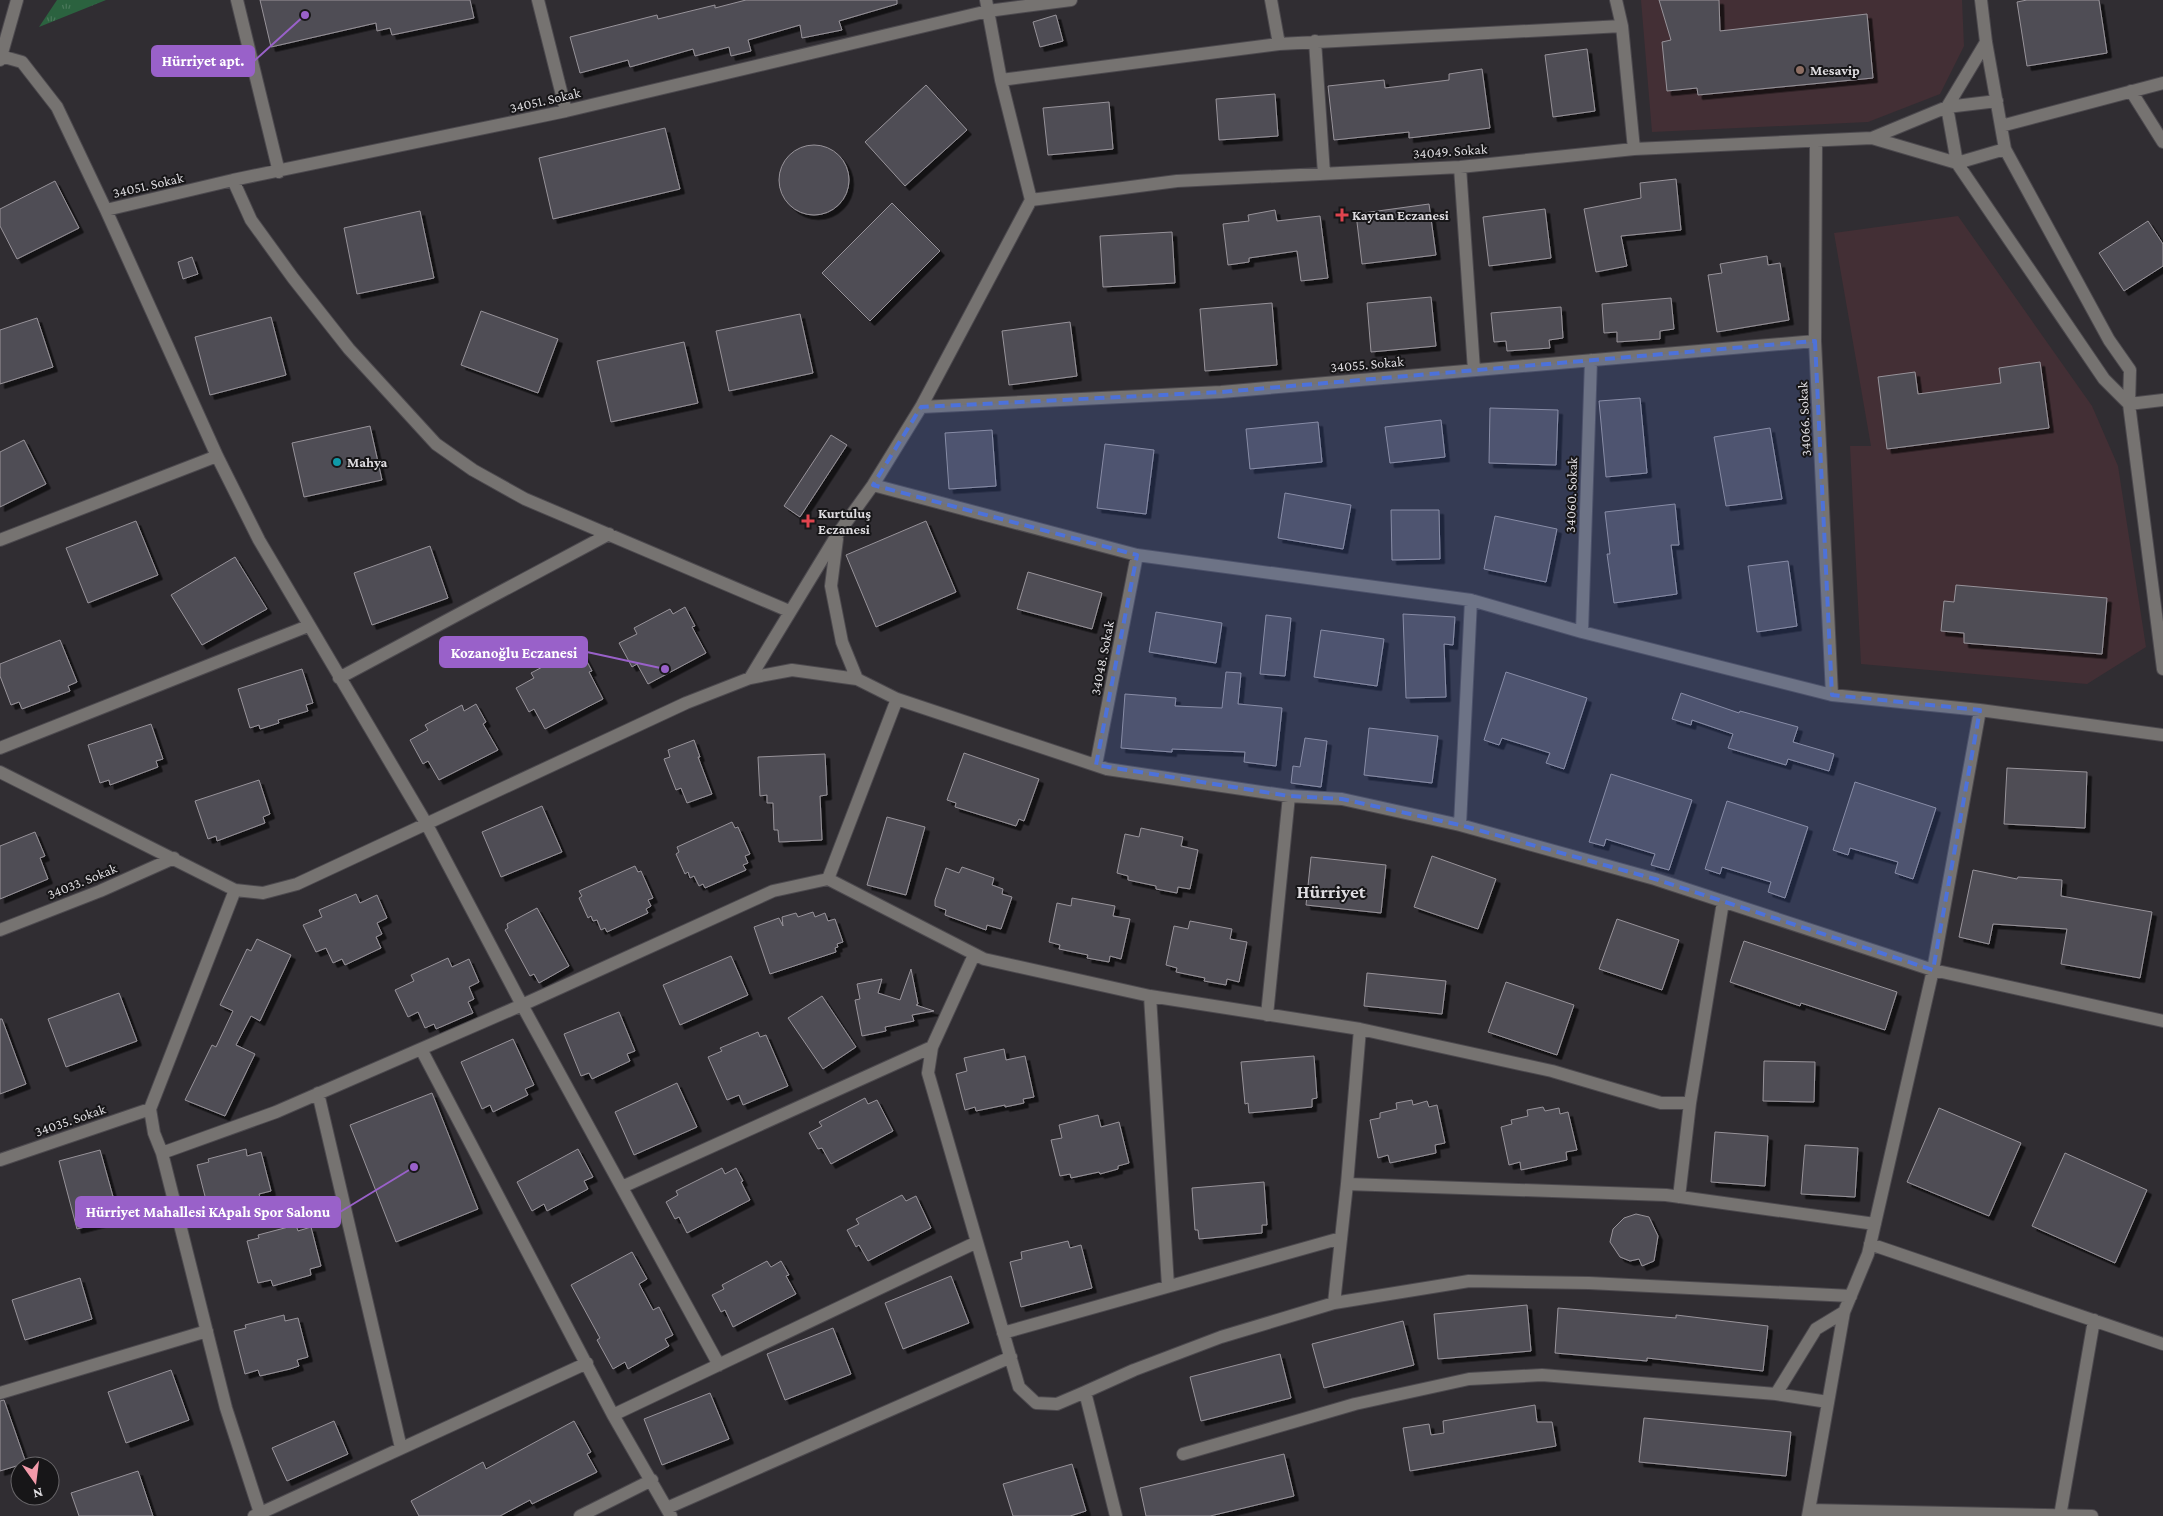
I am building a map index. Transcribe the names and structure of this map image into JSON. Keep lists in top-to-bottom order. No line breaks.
{"streets":{"street":["34051. Sokak","34049. Sokak","34055. Sokak","34066. Sokak","34060. Sokak","34048. Sokak","34033. Sokak","34035. Sokak"]},"crossings":[["34049. Sokak","34066. Sokak"],["34055. Sokak","34066. Sokak"],["34055. Sokak","34060. Sokak"]],"districts":["Hürriyet"],"places":{"other":["Hürriyet apt.","Mesavip","Mahya","Kozanoğlu Eczanesi","Hürriyet Mahallesi KApalı Spor Salonu"],"health":["Kaytan Eczanesi","Kurtuluş Eczanesi"]},"north":"bottom"}
